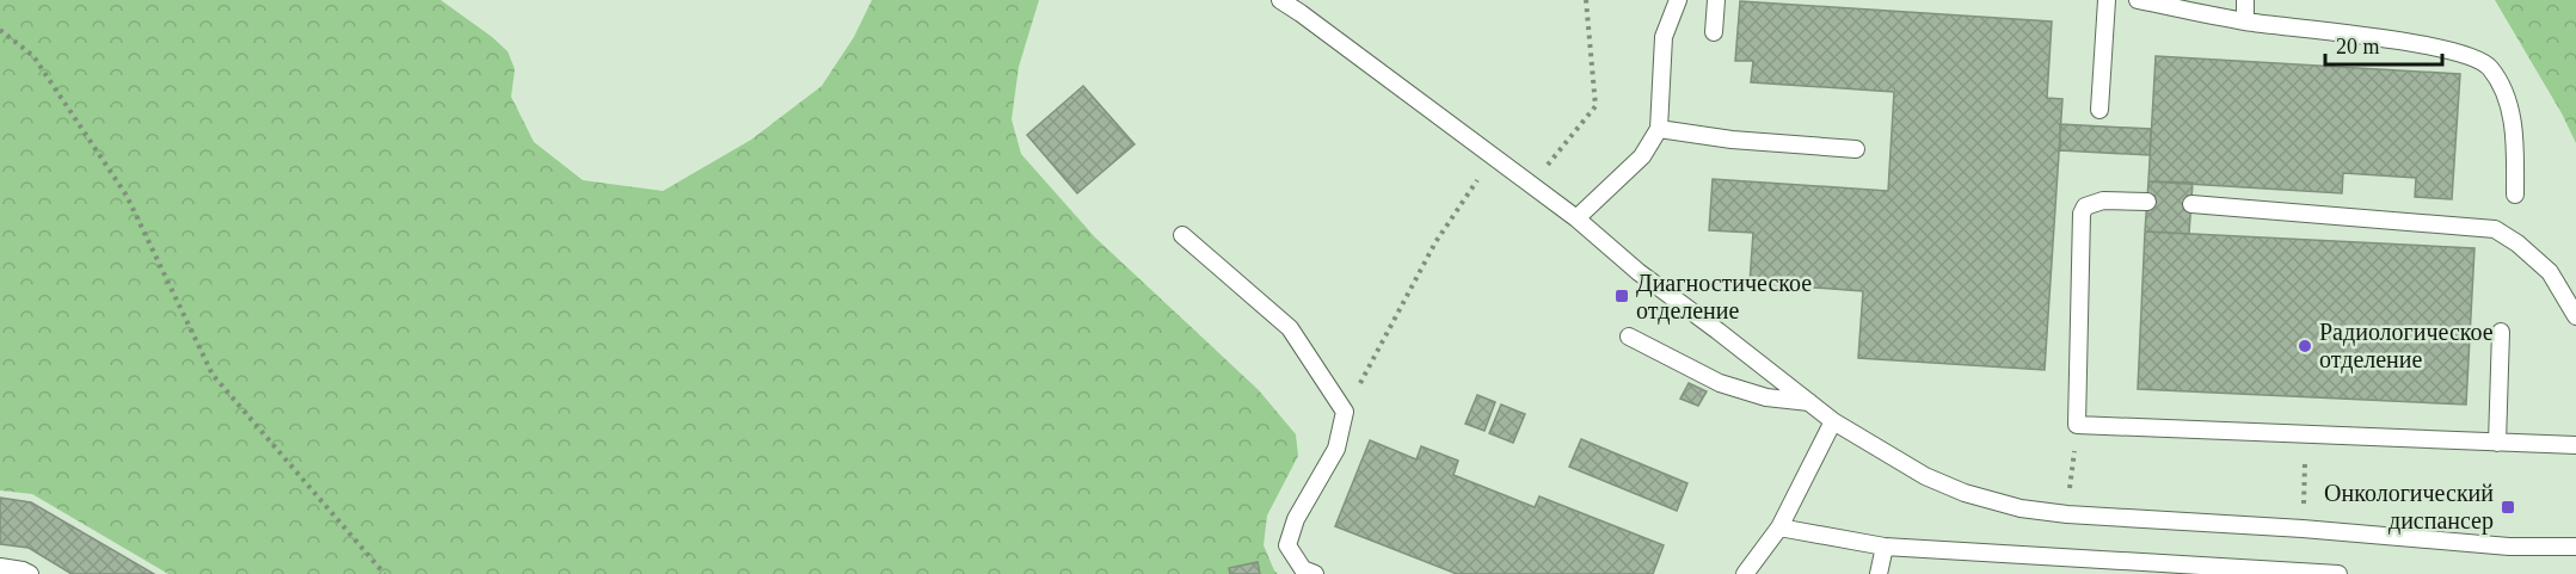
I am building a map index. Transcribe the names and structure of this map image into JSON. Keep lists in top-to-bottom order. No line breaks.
{"places":{"transit":["Диагностическое отделение","Онкологический диспансер"],"other":["Радиологическое отделение"]},"scale_bar":"20 m"}
